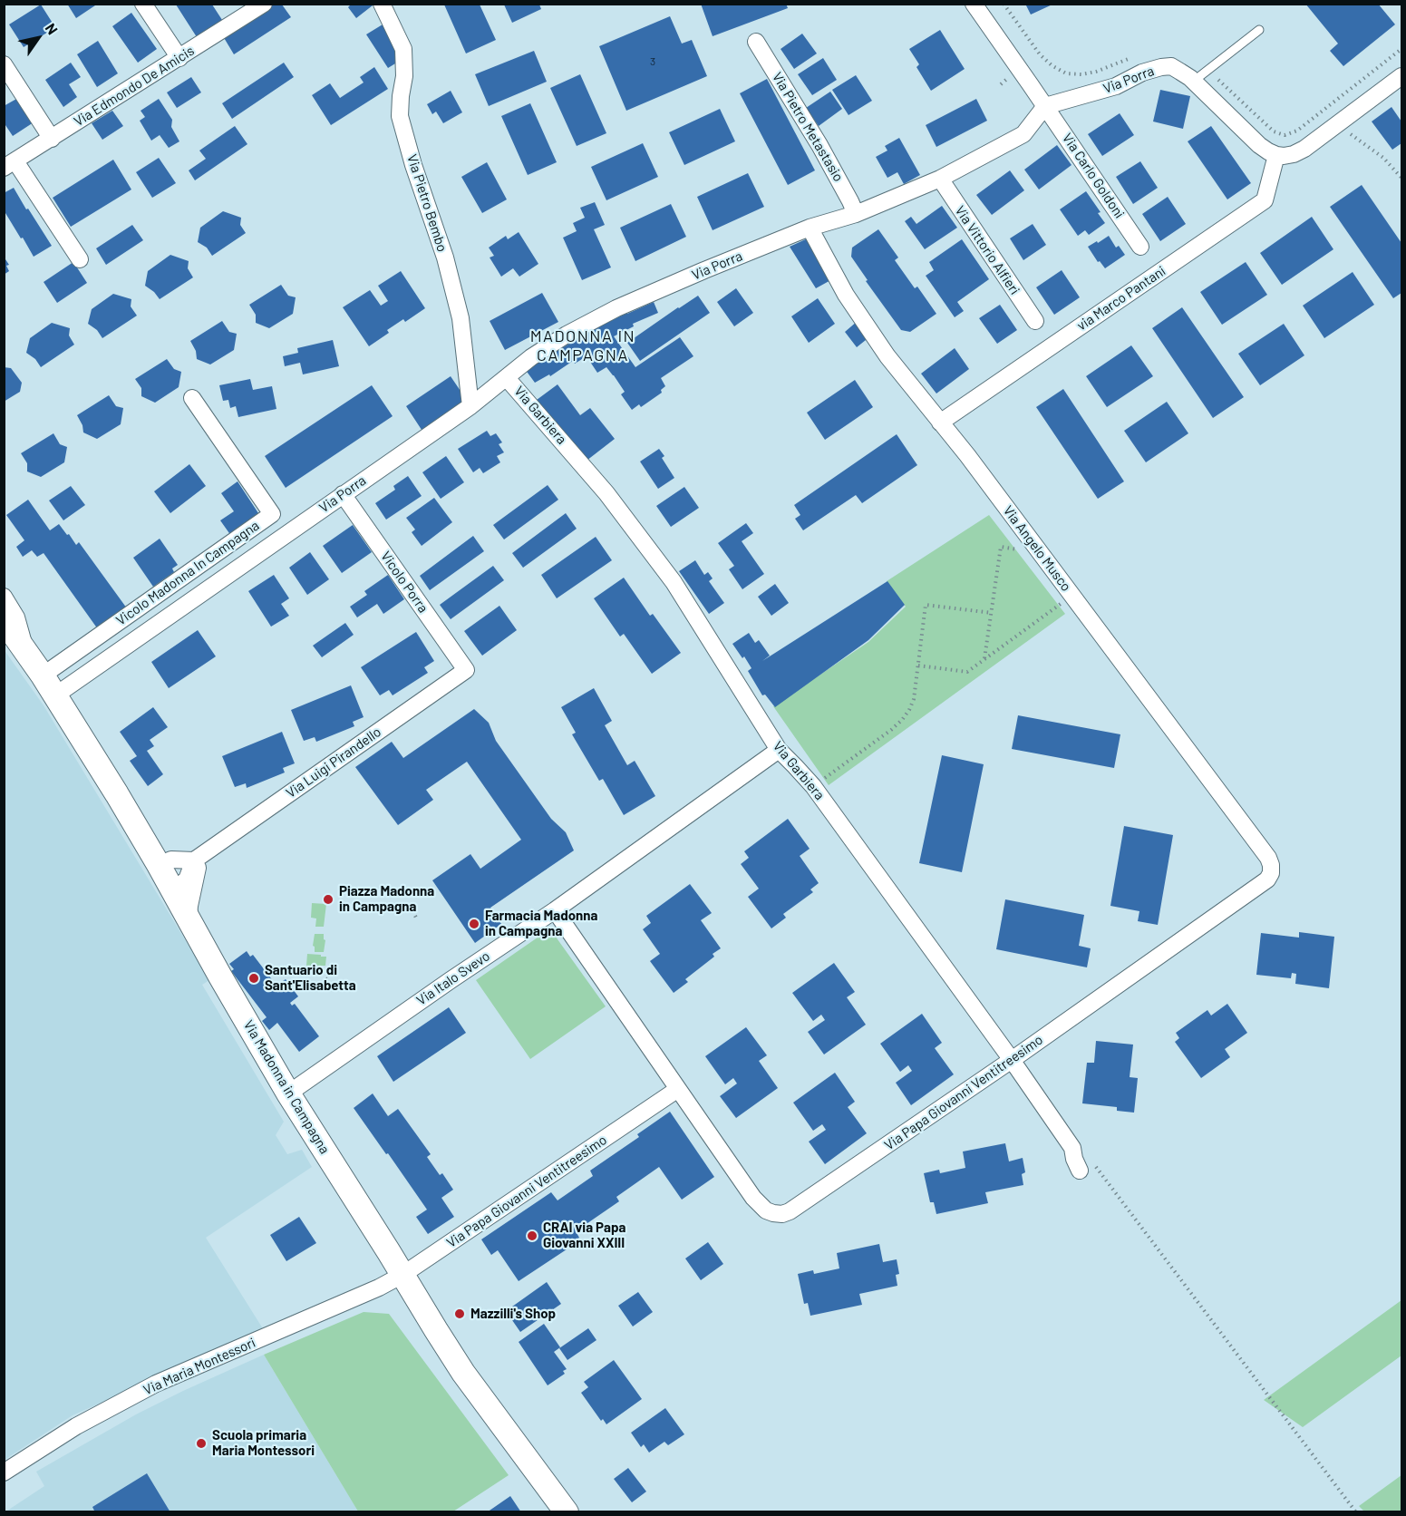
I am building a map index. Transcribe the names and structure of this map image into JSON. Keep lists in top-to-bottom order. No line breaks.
{"streets":{"street":["Via Porra","Via Edmondo De Amicis","Via Pietro Metastasio","Via Carlo Goldoni","Via Pietro Bembo","Via Vittorio Alfieri","via Marco Pantani","Via Garbiera","Via Angelo Musco","Vicolo Madonna In Campagna","Vicolo Porra","Via Luigi Pirandello","Via Italo Svevo","Via Madonna in Campagna","Via Papa Giovanni Ventitreesimo","Via Maria Montessori"]},"crossings":[["Via Porra","Via Pietro Metastasio"],["Via Porra","Via Carlo Goldoni"],["Via Porra","Via Pietro Bembo"],["Via Porra","Via Vittorio Alfieri"],["Via Porra","via Marco Pantani"],["Via Porra","Via Garbiera"],["Via Porra","Via Angelo Musco"],["Via Porra","Vicolo Porra"],["Via Porra","Via Madonna in Campagna"],["via Marco Pantani","Via Angelo Musco"],["Via Garbiera","Via Italo Svevo"],["Via Garbiera","Via Papa Giovanni Ventitreesimo"],["Via Angelo Musco","Via Papa Giovanni Ventitreesimo"],["Vicolo Madonna In Campagna","Via Madonna in Campagna"],["Vicolo Porra","Via Luigi Pirandello"],["Via Luigi Pirandello","Via Madonna in Campagna"],["Via Italo Svevo","Via Madonna in Campagna"],["Via Italo Svevo","Via Papa Giovanni Ventitreesimo"],["Via Madonna in Campagna","Via Papa Giovanni Ventitreesimo"],["Via Madonna in Campagna","Via Maria Montessori"],["Via Papa Giovanni Ventitreesimo","Via Maria Montessori"]],"districts":["MADONNA IN CAMPAGNA"],"places":["Piazza Madonna in Campagna","Farmacia Madonna in Campagna","Santuario di Sant'Elisabetta","CRAI via Papa Giovanni XXIII","Mazzilli's Shop","Scuola primaria Maria Montessori"],"house_numbers":["3"],"north":"top right"}
